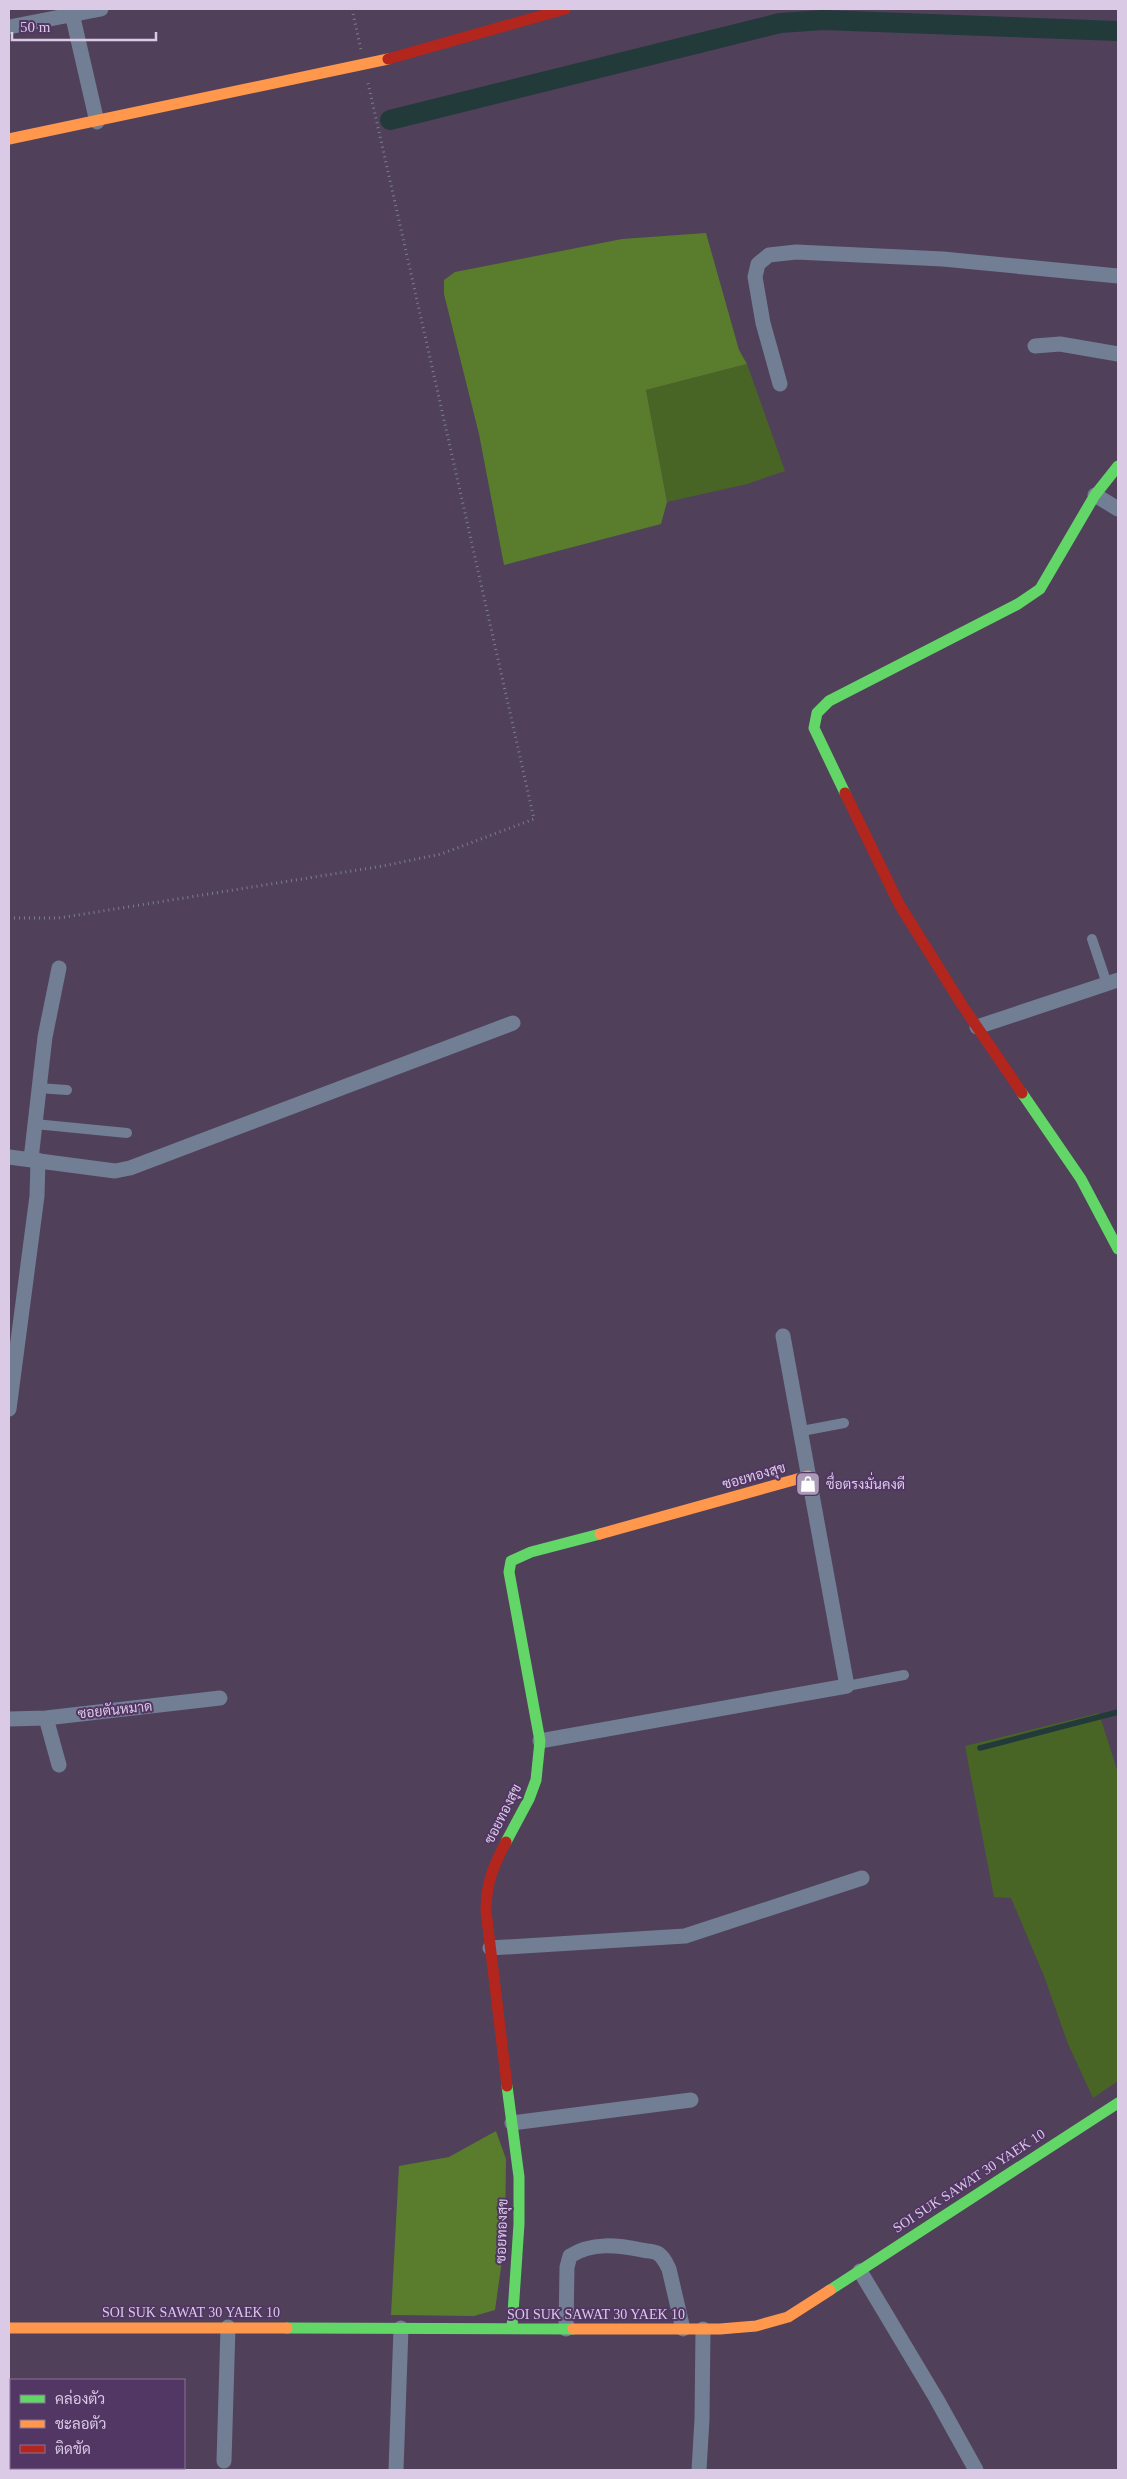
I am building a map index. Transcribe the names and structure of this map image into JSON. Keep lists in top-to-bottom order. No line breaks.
{"streets":{"street":["ซอยทองสุข","ซอยตันหมาด","SOI SUK SAWAT 30 YAEK 10"]},"crossings":[["ซอยทองสุข","SOI SUK SAWAT 30 YAEK 10"]],"places":{"shop":["ซื่อตรงมั่นคงดี"]},"legend":["คล่องตัว","ชะลอตัว","ติดขัด"],"scale_bar":"50 m"}
